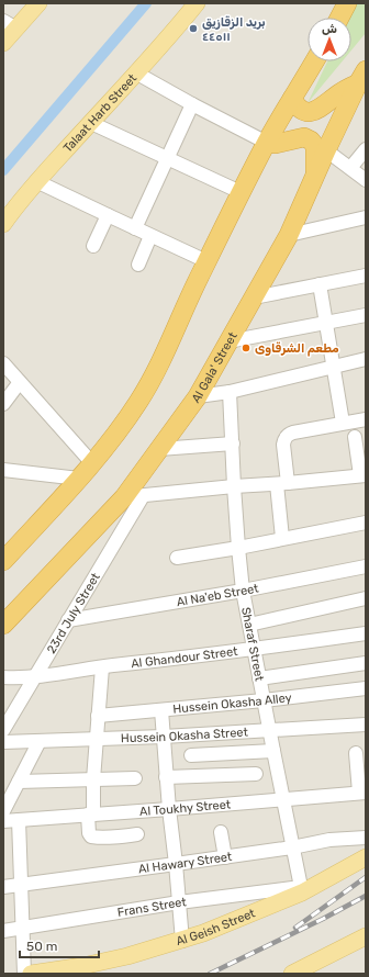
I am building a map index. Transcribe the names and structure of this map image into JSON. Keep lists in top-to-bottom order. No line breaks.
{"streets":{"highway":["Al Gala' Street"],"main road":["Talaat Harb Street","Al Geish Street"],"street":["Al Na'eb Street","23rd July Street","Sharaf Street","Al Ghandour Street","Hussein Okasha Alley","Hussein Okasha Street","Al Toukhy Street","Al Hawary Street","Frans Street"]},"crossings":[["Al Na'eb Street","23rd July Street"],["Al Na'eb Street","Sharaf Street"],["23rd July Street","Al Ghandour Street"],["Sharaf Street","Al Ghandour Street"],["Sharaf Street","Hussein Okasha Alley"],["Sharaf Street","Hussein Okasha Street"],["Sharaf Street","Al Toukhy Street"],["Sharaf Street","Al Hawary Street"],["Sharaf Street","Frans Street"],["Sharaf Street","Al Geish Street"],["Frans Street","Al Geish Street"]],"places":["بريد الزقازيق ٤٤٥١١","مطعم الشرقاوى"],"scale_bar":"50 m","north":"top"}
